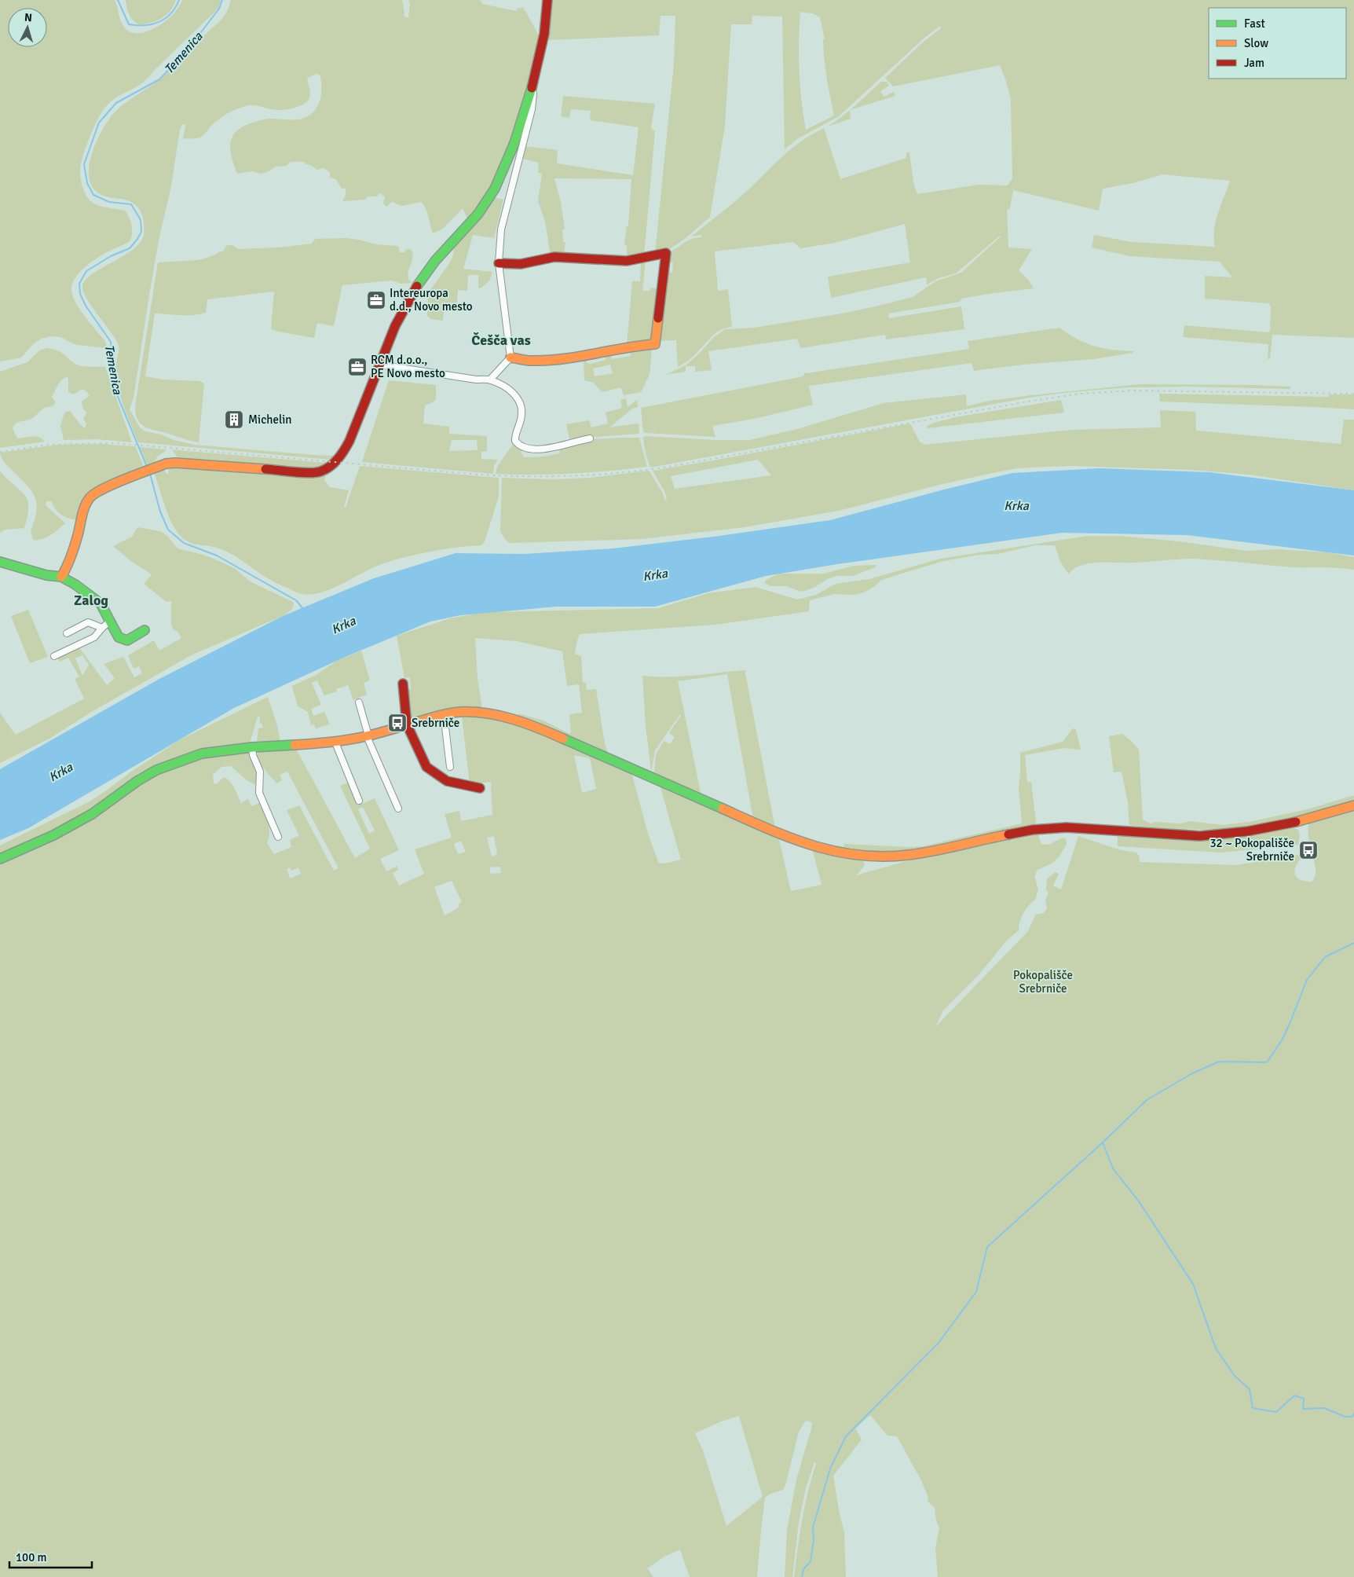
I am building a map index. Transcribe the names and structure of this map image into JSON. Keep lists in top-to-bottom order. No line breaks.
{"districts":["Češča vas","Zalog"],"water":["Temenica","Krka"],"parks":["Pokopališče Srebrniče"],"places":{"office":["Intereuropa d.d., Novo mesto","RCM d.o.o., PE Novo mesto"],"building":["Michelin"],"bus stop":["Srebrniče","32 ~ Pokopališče Srebrniče"]},"legend":["Fast","Slow","Jam"],"scale_bar":"100 m","north":"top"}
